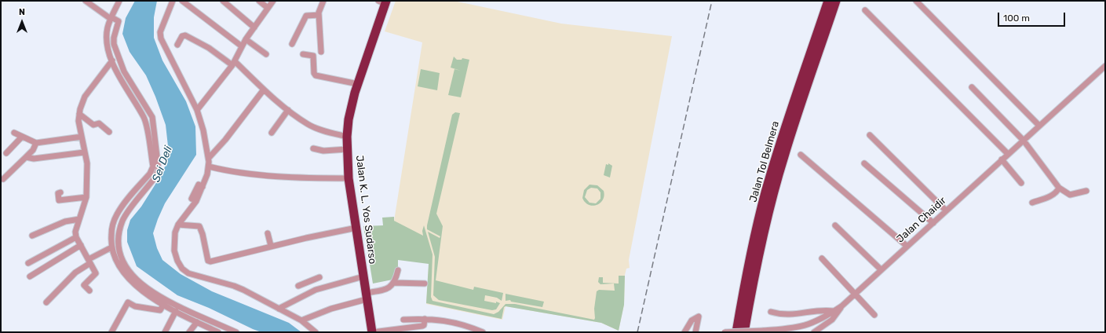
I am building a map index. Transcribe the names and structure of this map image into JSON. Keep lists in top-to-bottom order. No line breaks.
{"streets":{"highway":["Jalan Tol Belmera","Jalan K. L. Yos Sudarso"],"street":["Jalan Chaidir"]},"water":["Sei Deli"],"scale_bar":"100 m","north":"top"}
